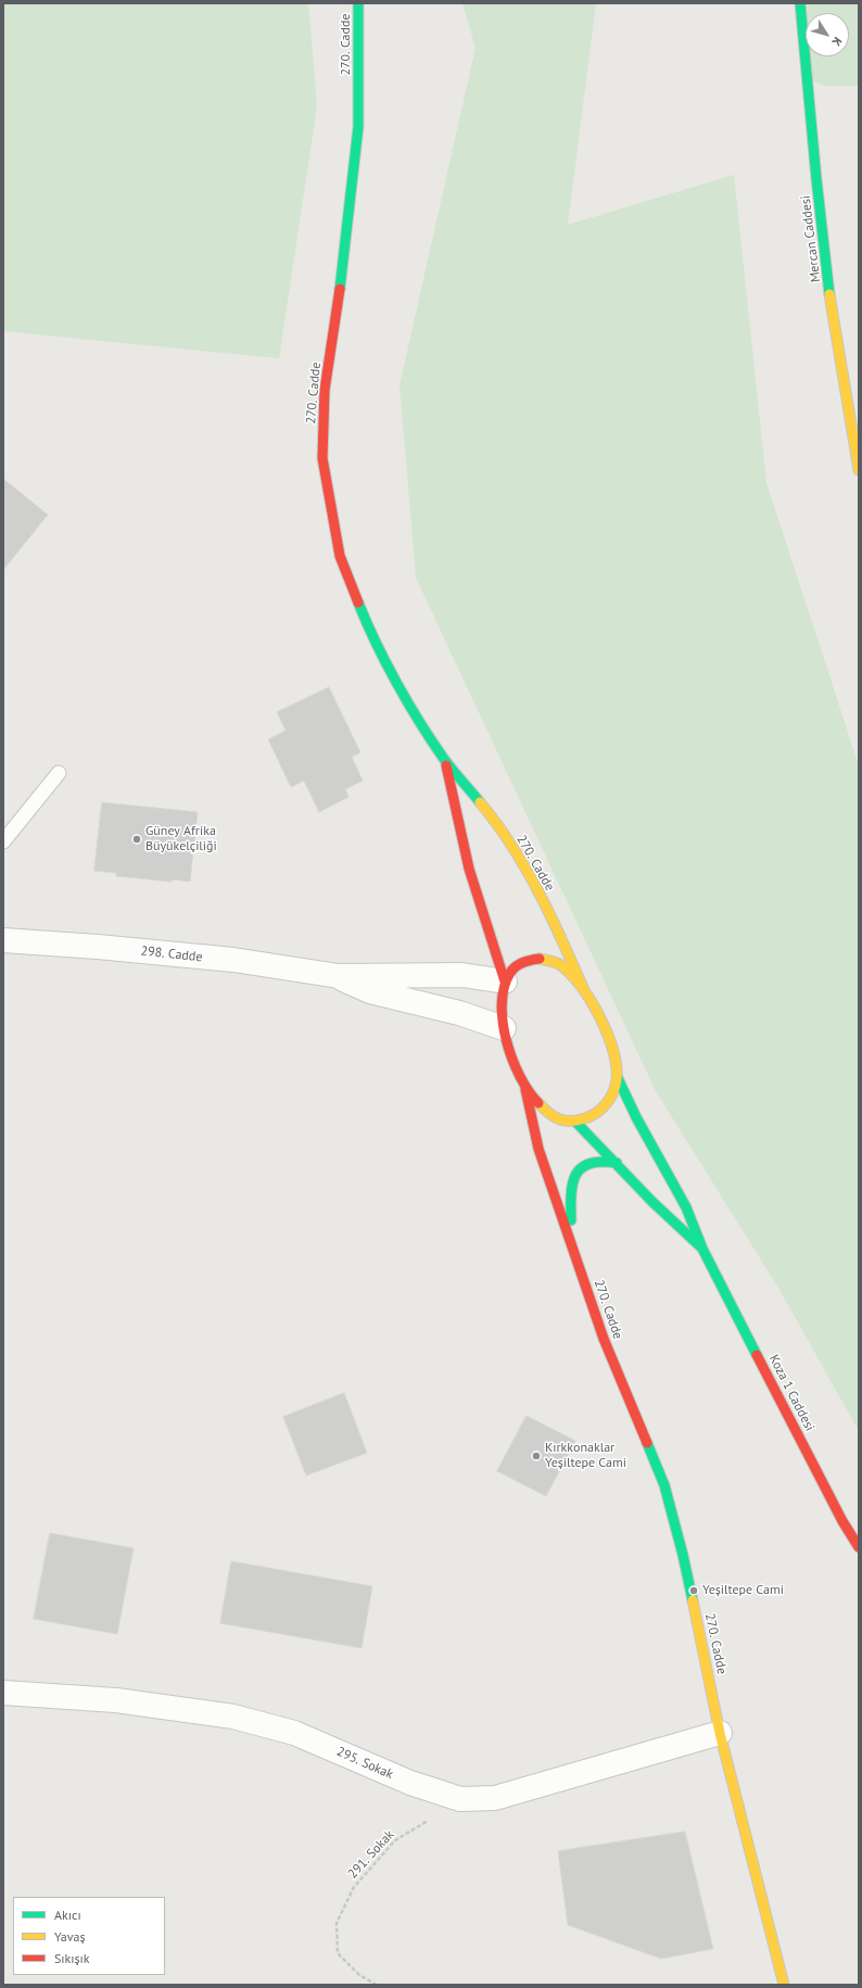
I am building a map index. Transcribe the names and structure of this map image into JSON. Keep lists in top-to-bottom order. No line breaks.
{"streets":{"main road":["270. Cadde","Mercan Caddesi","Koza 1 Caddesi"],"street":["298. Cadde","295. Sokak"],"path":["291. Sokak"]},"crossings":[["270. Cadde","Koza 1 Caddesi"],["270. Cadde","295. Sokak"],["295. Sokak","291. Sokak"]],"places":["Güney Afrika Büyükelçiliği","Kırkkonaklar Yeşiltepe Cami","Yeşiltepe Cami"],"legend":["Akıcı","Yavaş","Sıkışık"],"north":"bottom right"}
